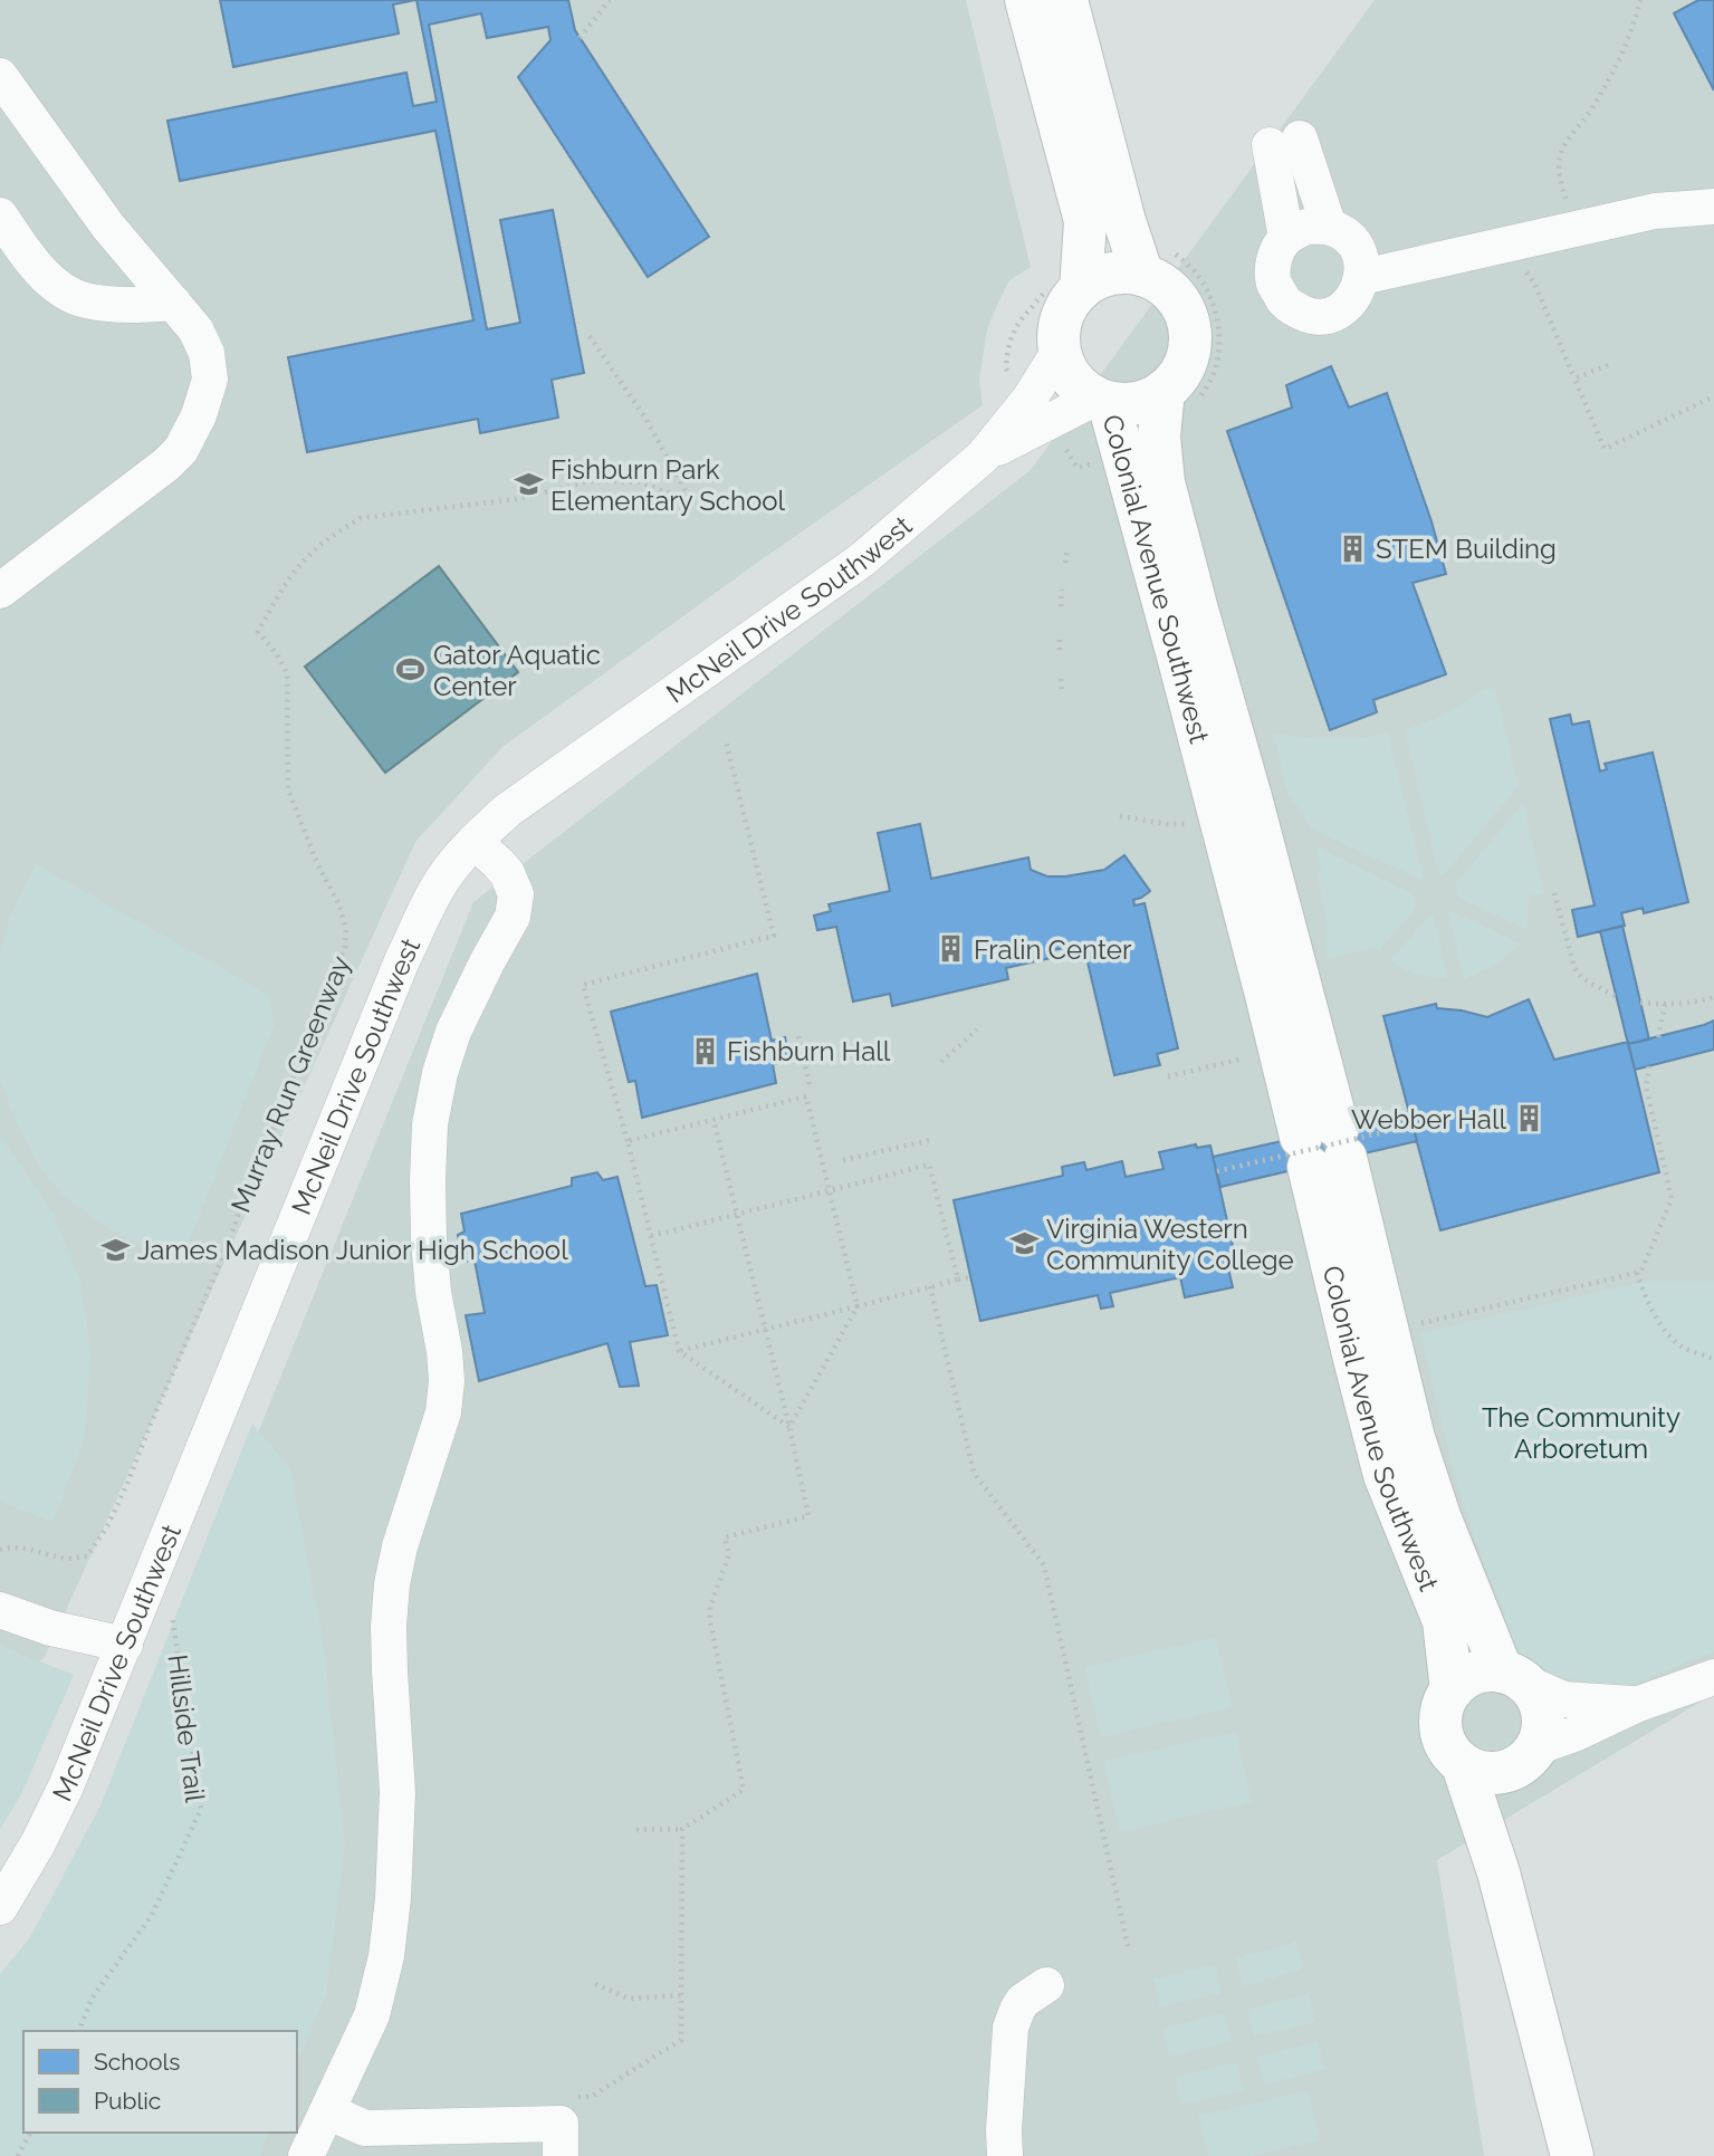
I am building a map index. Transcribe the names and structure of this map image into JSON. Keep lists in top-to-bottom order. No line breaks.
{"streets":{"main road":["Colonial Avenue Southwest"],"street":["McNeil Drive Southwest"],"path":["Murray Run Greenway","Hillside Trail"]},"crossings":[["Colonial Avenue Southwest","McNeil Drive Southwest"],["McNeil Drive Southwest","Hillside Trail"]],"parks":["The Community Arboretum"],"places":{"school or university":["Fishburn Park Elementary School","Virginia Western Community College","James Madison Junior High School"],"building":["STEM Building","Fralin Center","Fishburn Hall","Webber Hall"],"sports":["Gator Aquatic Center"]},"legend":["Schools","Public"]}
